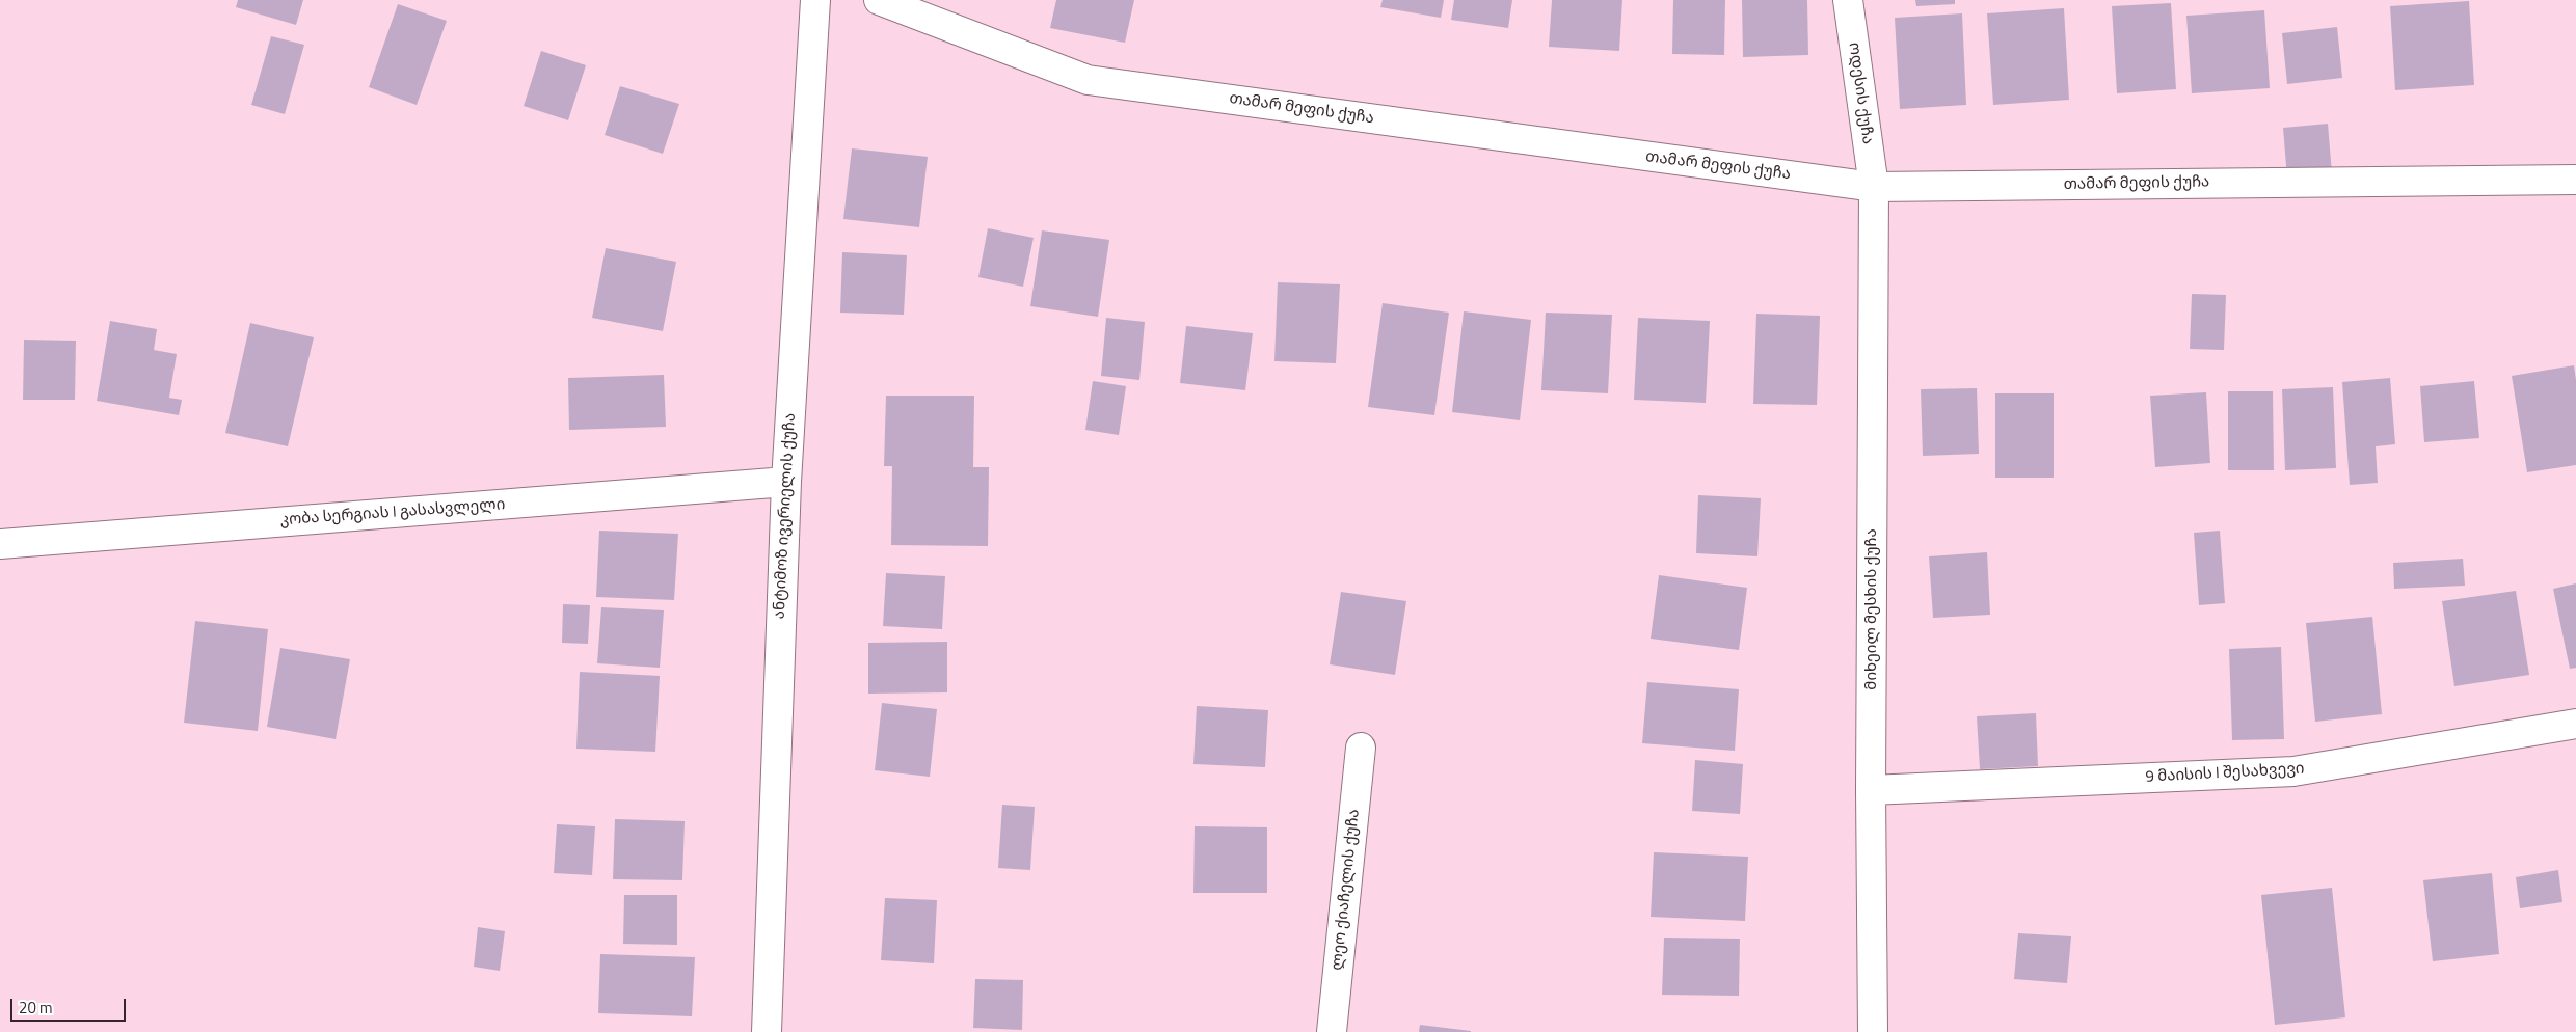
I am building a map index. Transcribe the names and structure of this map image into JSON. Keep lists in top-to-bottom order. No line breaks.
{"streets":{"street":["ოდესის ქუჩა","თამარ მეფის ქუჩა","კობა სერგიას I გასასვლელი","ანტიმოზ ივერიელის ქუჩა","მიხეილ მესხის ქუჩა","9 მაისის I შესახვევი","ლეო ქიაჩელის ქუჩა"]},"crossings":[["ოდესის ქუჩა","თამარ მეფის ქუჩა"],["ოდესის ქუჩა","მიხეილ მესხის ქუჩა"],["თამარ მეფის ქუჩა","მიხეილ მესხის ქუჩა"],["კობა სერგიას I გასასვლელი","ანტიმოზ ივერიელის ქუჩა"],["მიხეილ მესხის ქუჩა","9 მაისის I შესახვევი"]],"scale_bar":"20 m"}
